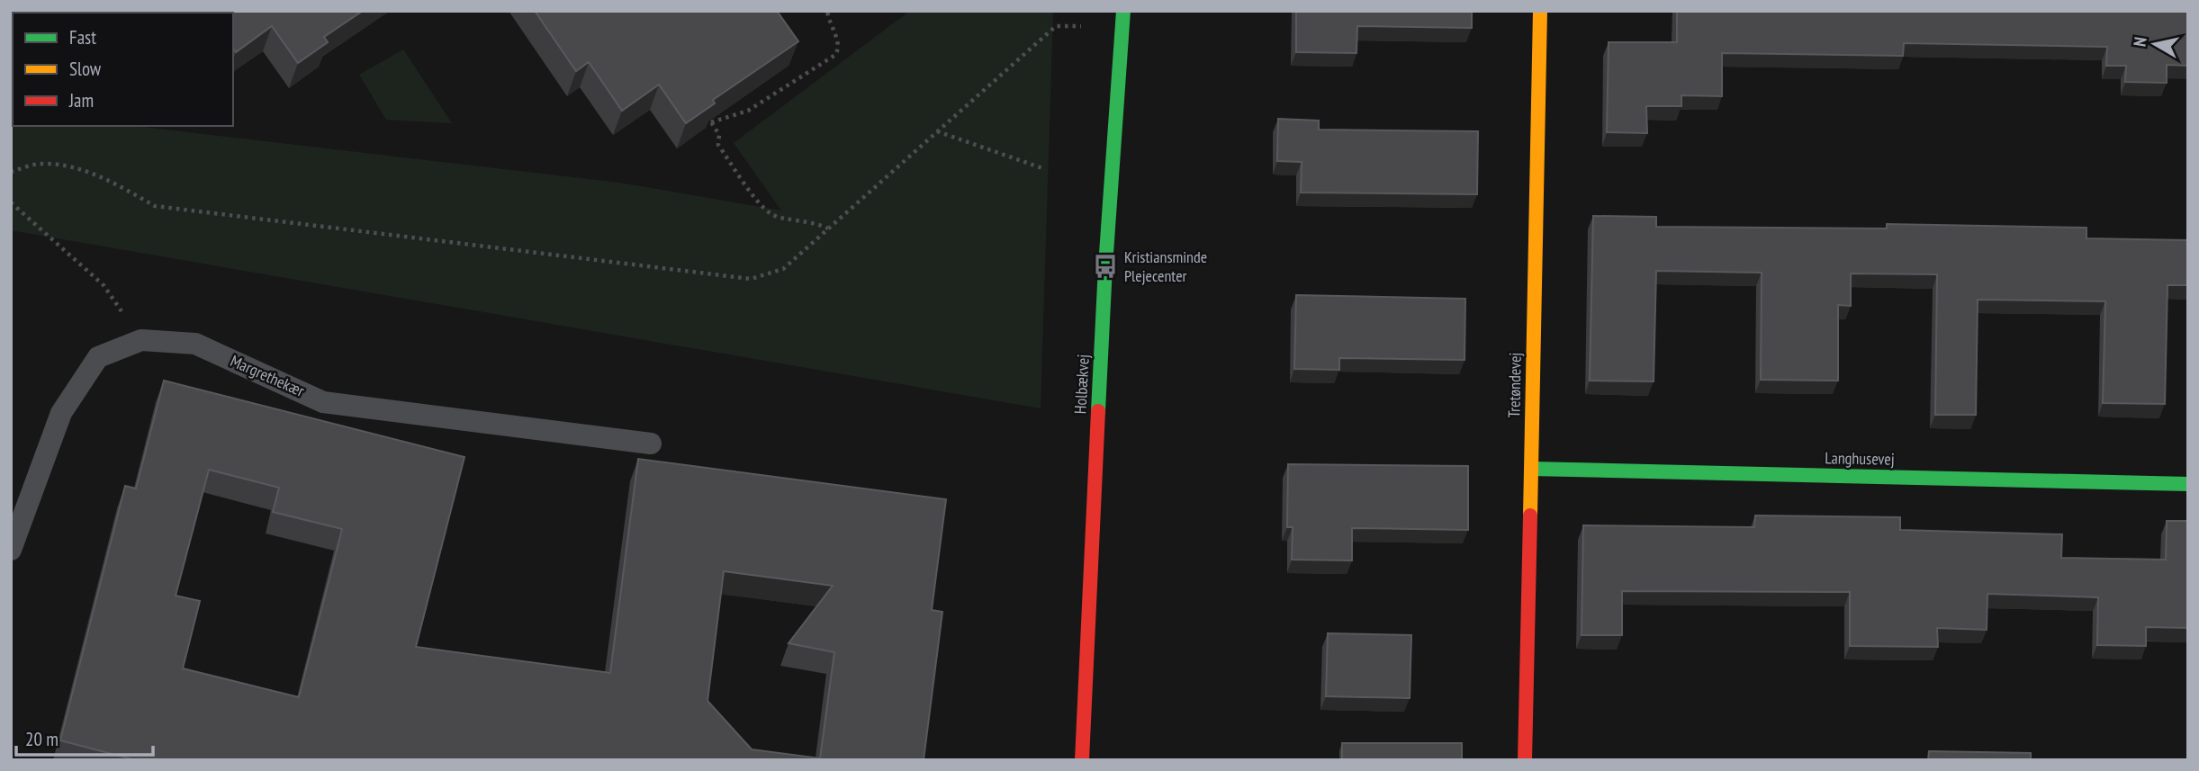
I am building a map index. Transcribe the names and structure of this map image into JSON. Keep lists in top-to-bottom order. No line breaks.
{"streets":{"street":["Holbækvej","Tretøndevej","Langhusevej"],"lane":["Margrethekær"]},"crossings":[["Tretøndevej","Langhusevej"]],"places":{"bus stop":["Kristiansminde Plejecenter"]},"legend":["Fast","Slow","Jam"],"scale_bar":"20 m","north":"left"}
